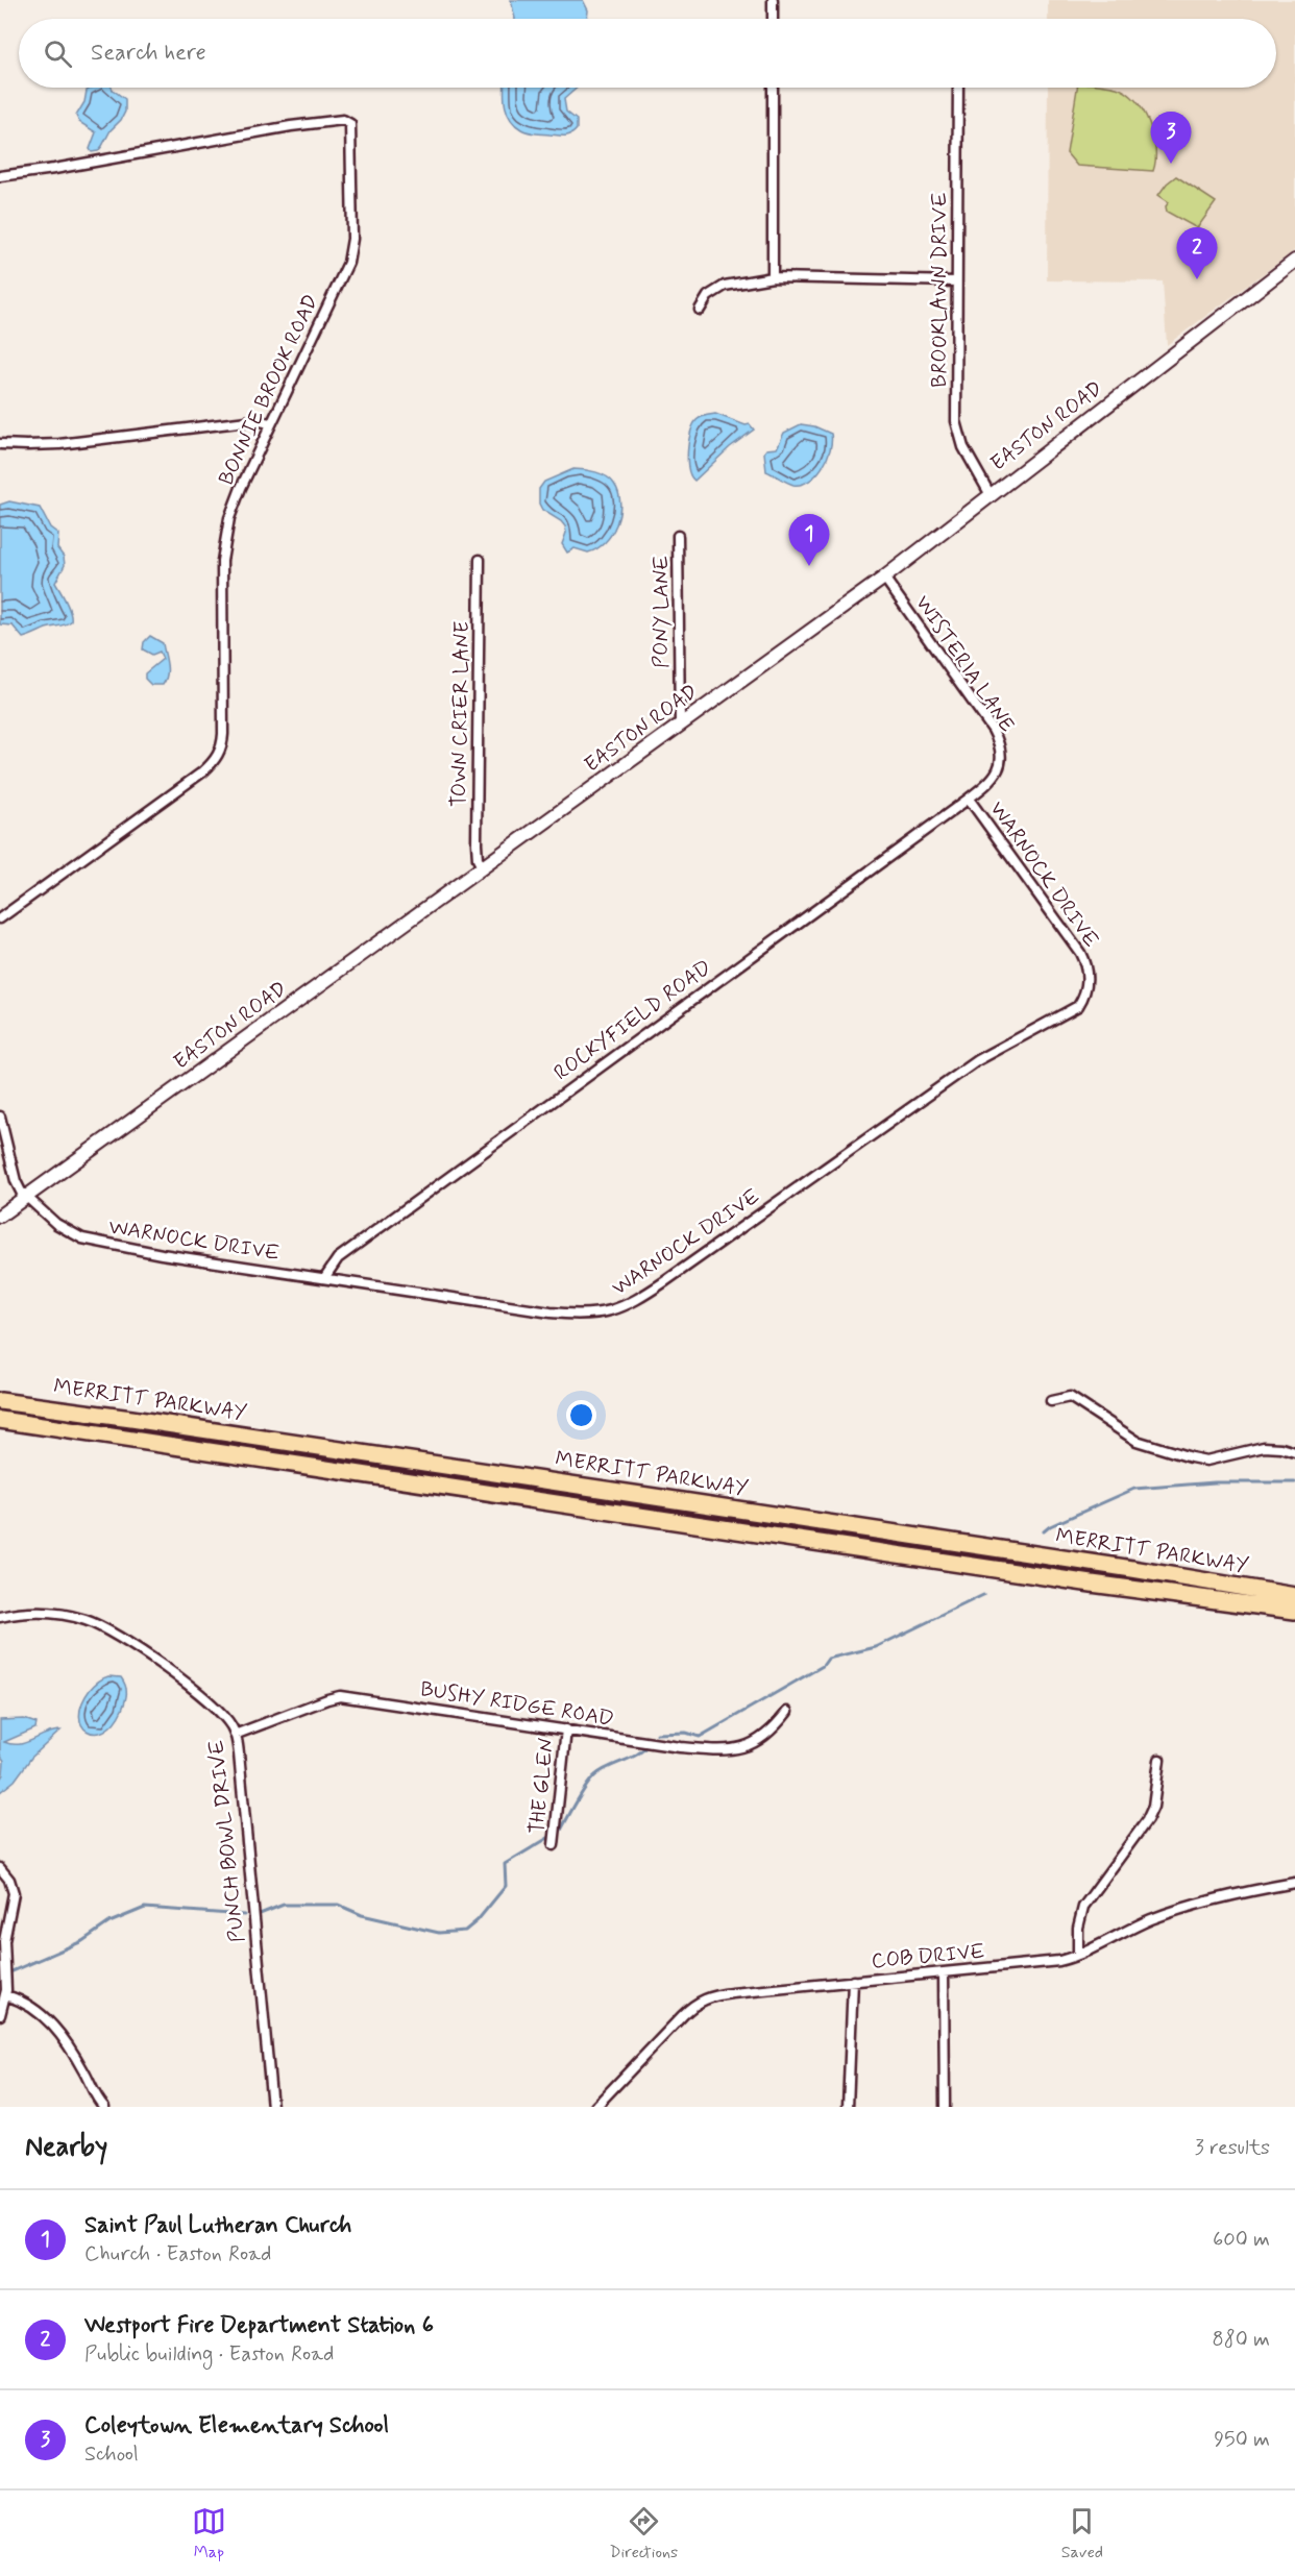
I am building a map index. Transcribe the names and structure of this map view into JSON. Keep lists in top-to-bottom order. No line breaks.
{"streets":{"highway":["MERRITT PARKWAY"],"main road":["EASTON ROAD"],"street":["BROOKLAWN DRIVE","BONNIE BROOK ROAD","PONY LANE","WISTERIA LANE","TOWN CRIER LANE","WARNOCK DRIVE","ROCKYFIELD ROAD","BUSHY RIDGE ROAD","THE GLEN","PUNCH BOWL DRIVE","COB DRIVE"]},"crossings":[["BROOKLAWN DRIVE","EASTON ROAD"],["EASTON ROAD","PONY LANE"],["EASTON ROAD","WISTERIA LANE"],["EASTON ROAD","TOWN CRIER LANE"],["EASTON ROAD","WARNOCK DRIVE"],["WISTERIA LANE","WARNOCK DRIVE"],["WISTERIA LANE","ROCKYFIELD ROAD"],["WARNOCK DRIVE","ROCKYFIELD ROAD"],["BUSHY RIDGE ROAD","THE GLEN"],["BUSHY RIDGE ROAD","PUNCH BOWL DRIVE"]],"page":{"search":"Search here","pins":["3","2","1"],"heading":["Nearby","3 results"],"list":[{"mark":"1","name":"Saint Paul Lutheran Church","note":"Church · Easton Road","value":"600 m"},{"mark":"2","name":"Westport Fire Department Station 6","note":"Public building · Easton Road","value":"880 m"},{"mark":"3","name":"Coleytown Elementary School","note":"School","value":"950 m"}],"nav":["Map","Directions","Saved"]}}
